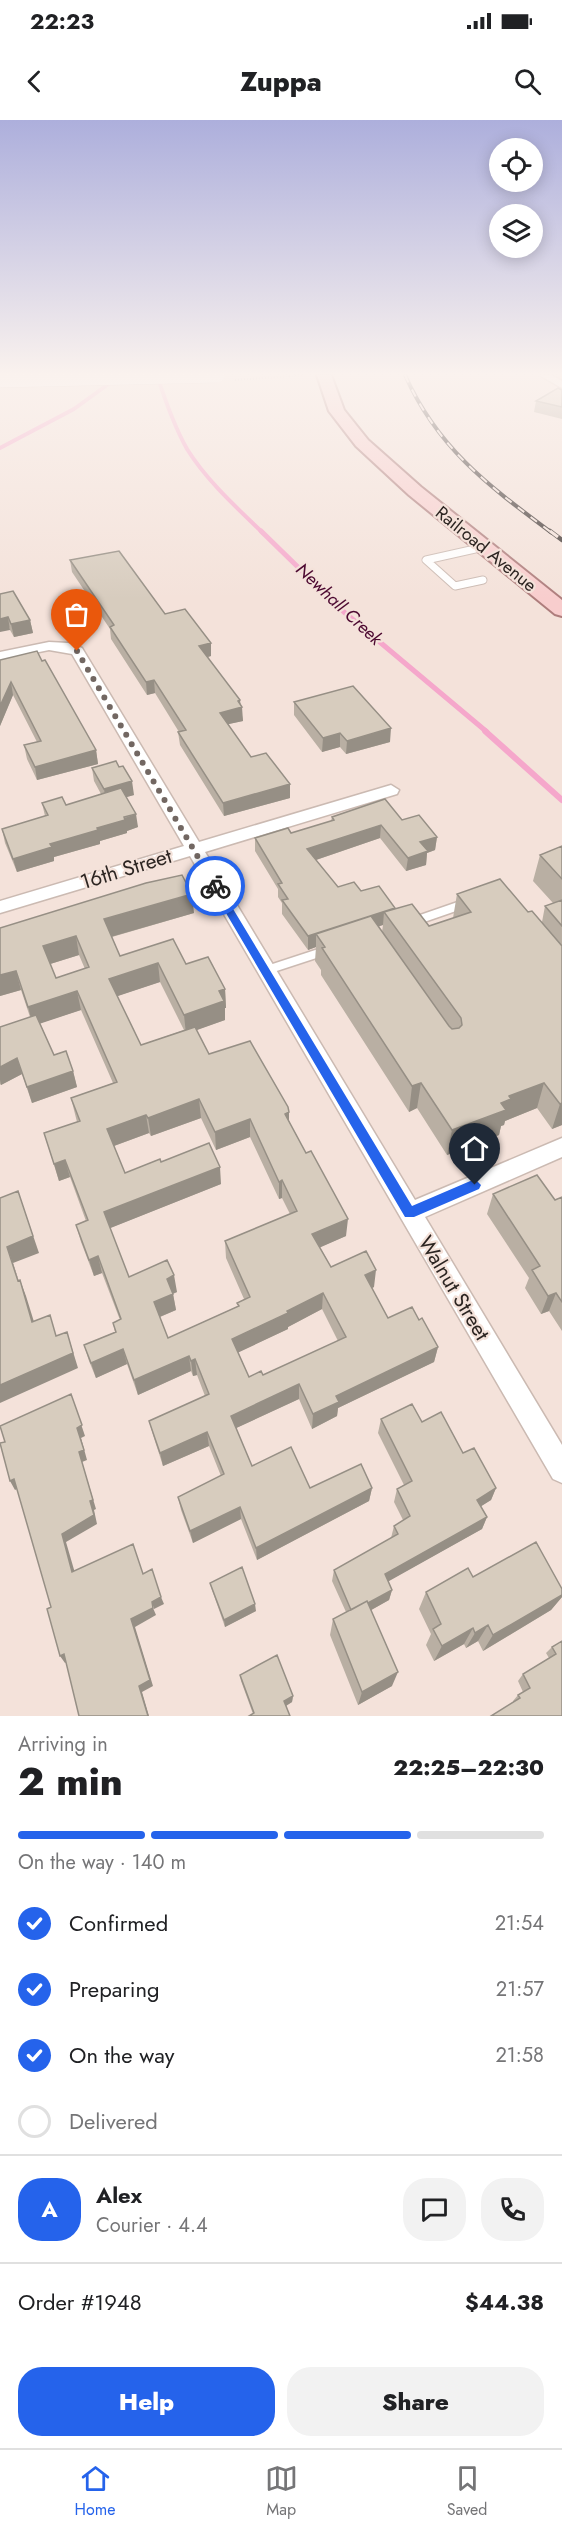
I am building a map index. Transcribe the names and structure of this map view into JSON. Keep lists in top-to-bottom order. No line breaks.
{"streets":{"main road":["Railroad Avenue"],"street":["16th Street","Walnut Street"]},"crossings":[["16th Street","Walnut Street"]],"water":["Newhall Creek"],"page":{"status":"22:23","header":"Zuppa","heading":["2 min","Arriving in","22:25–22:30"],"panel":["Alex","Courier · 4.4","Order #1948","$44.38"],"bar":"On the way · 140 m","list":[["Confirmed","21:54"],["Preparing","21:57"],["On the way","21:58"],"Delivered"],"round":"A","buttons":["Help","Share"],"tabs":["Home","Map","Saved"]}}
